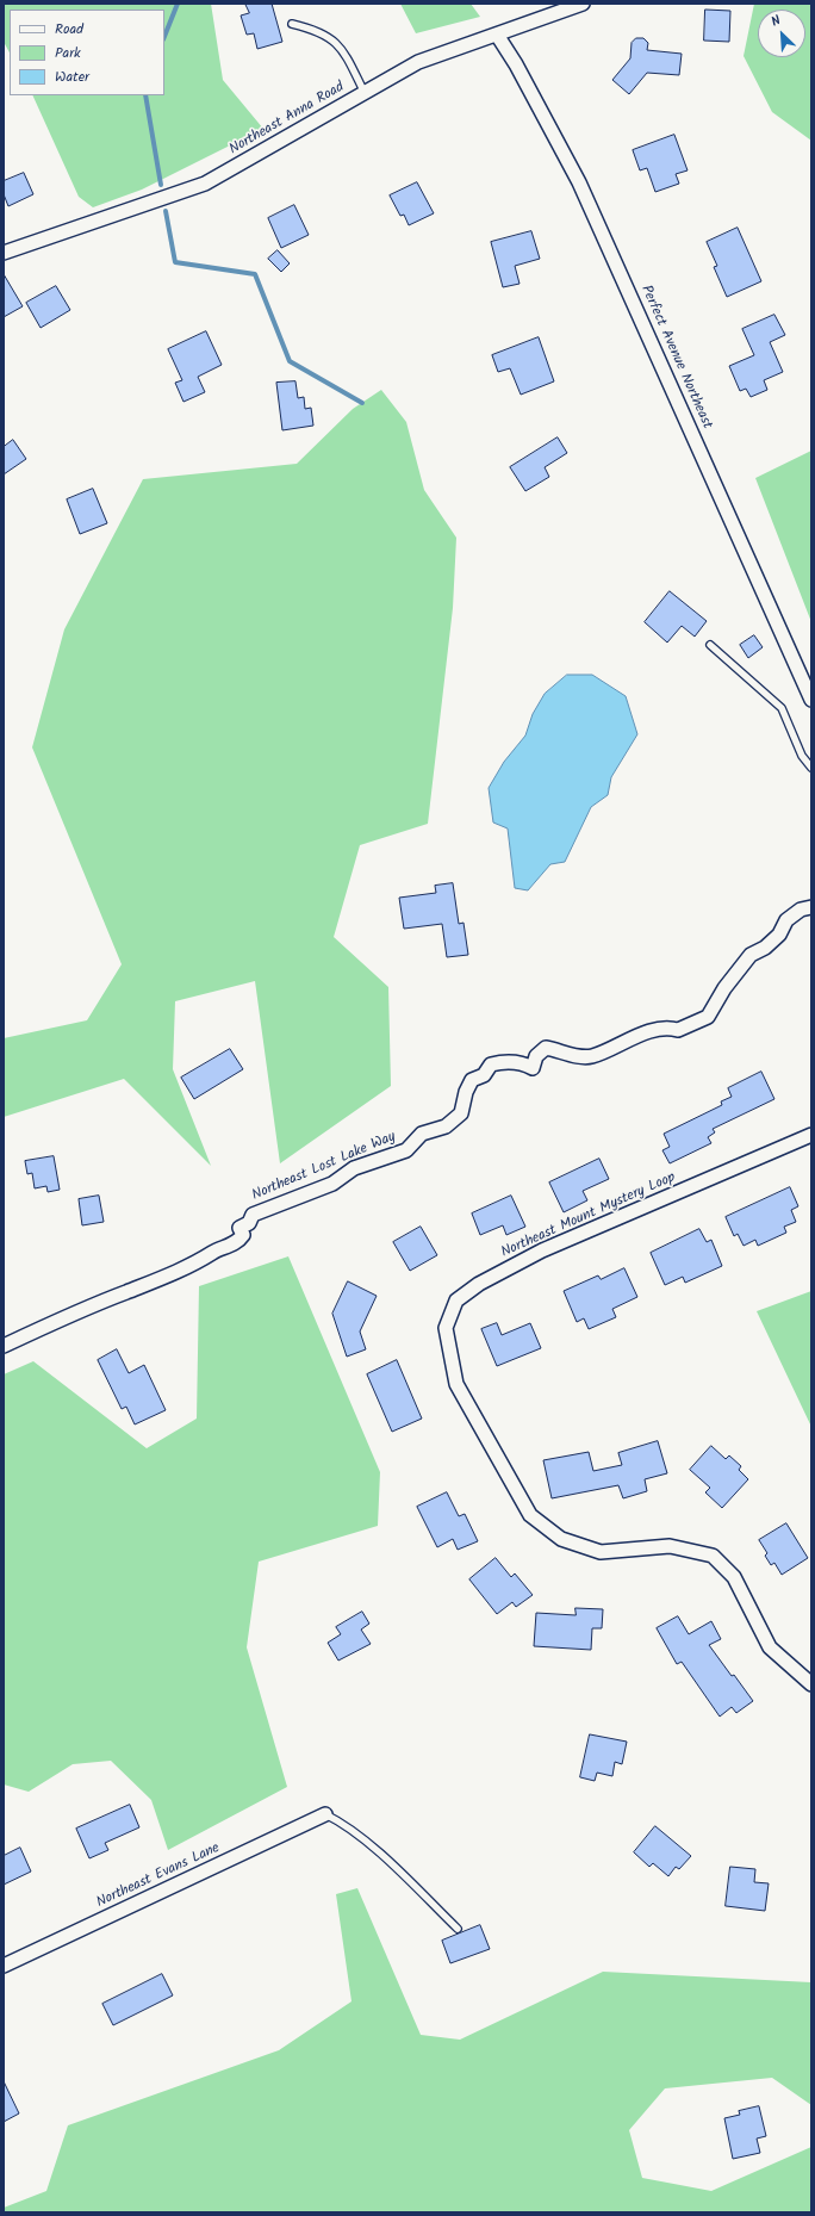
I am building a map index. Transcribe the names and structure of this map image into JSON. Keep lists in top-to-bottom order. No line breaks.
{"streets":{"street":["Northeast Anna Road","Perfect Avenue Northeast","Northeast Lost Lake Way","Northeast Mount Mystery Loop","Northeast Evans Lane"]},"crossings":[["Northeast Anna Road","Perfect Avenue Northeast"]],"legend":["Road","Park","Water"],"north":"top left"}
